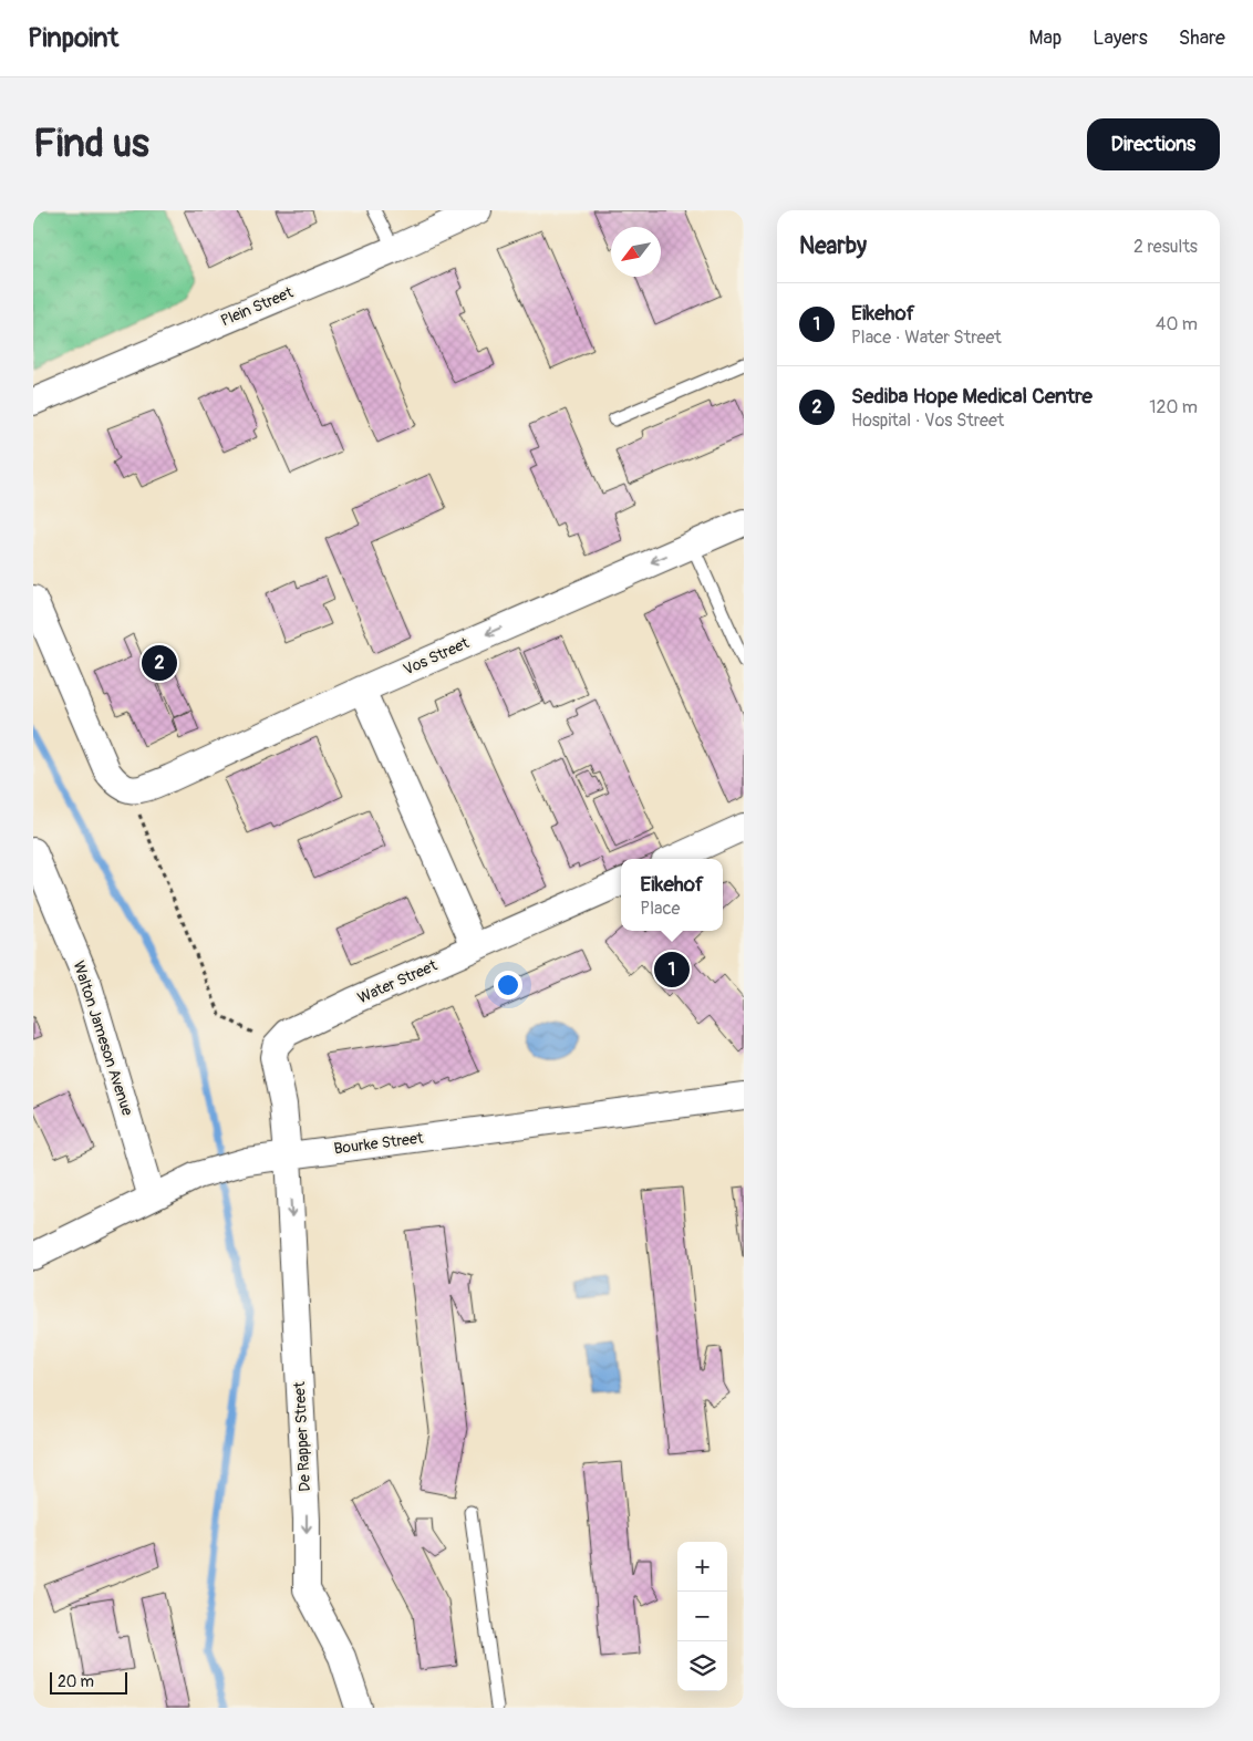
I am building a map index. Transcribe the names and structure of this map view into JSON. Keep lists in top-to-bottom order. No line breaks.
{"streets":{"street":["Plein Street","Vos Street","Water Street","Walton Jameson Avenue","Bourke Street","De Rapper Street"]},"crossings":[["Walton Jameson Avenue","Bourke Street"],["Bourke Street","De Rapper Street"]],"one_way":["Vos Street","De Rapper Street"],"scale_bar":"20 m","north":"bottom left","page":{"header":"Pinpoint","nav":["Map","Layers","Share"],"buttons":"Directions","title":"Find us","heading":["Nearby","2 results"],"list":[{"mark":"1","name":"Eikehof","note":"Place · Water Street","value":"40 m"},{"mark":"2","name":"Sediba Hope Medical Centre","note":"Hospital · Vos Street","value":"120 m"}],"pins":["2","1"],"popup":["Eikehof","Place"],"map_buttons":["+","−"],"scale":"20 m"}}
